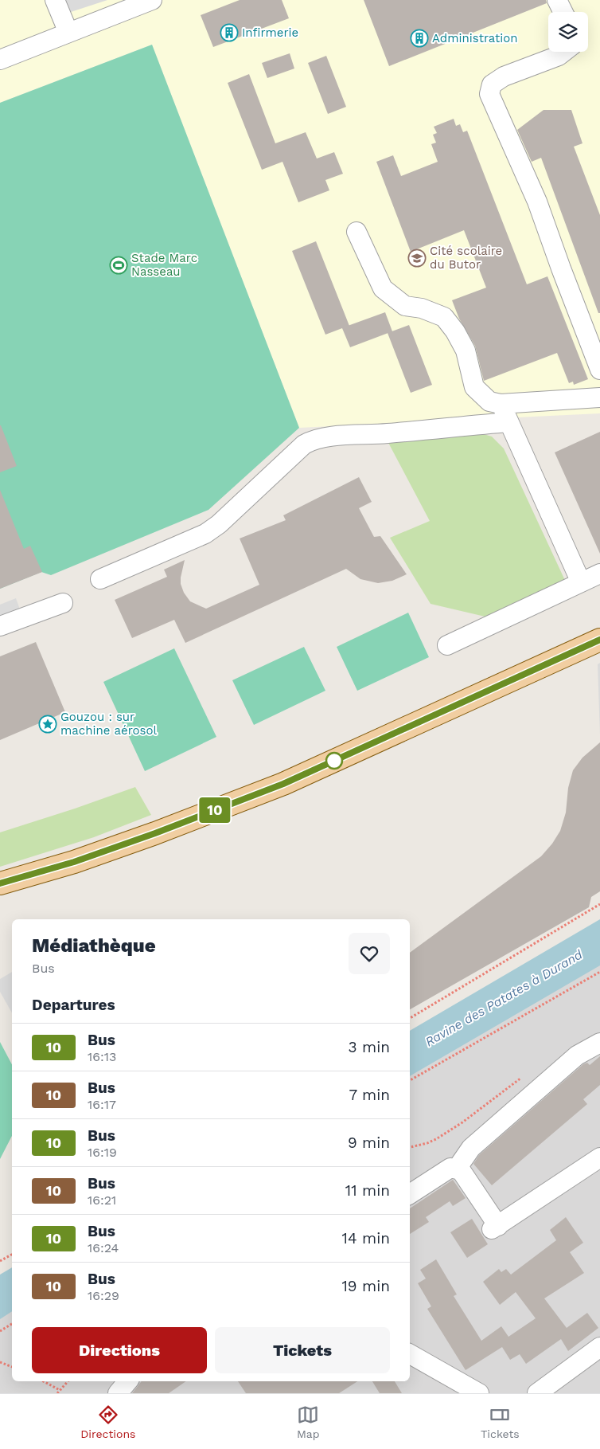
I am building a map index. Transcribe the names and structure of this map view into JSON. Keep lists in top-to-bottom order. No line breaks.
{"water":["Ravine des Patates à Durand"],"places":{"building":["Infirmerie","Administration"],"school or university":["Cité scolaire du Butor"],"sports":["Stade Marc Nasseau"],"place":["Gouzou : sur machine aérosol"]},"lines":["bus line 10"],"page":{"on_map":"10","heading":[["Médiathèque","Bus"],"Departures"],"list":[{"mark":"10","name":"Bus","note":"16:13","value":"3 min"},{"mark":"10","name":"Bus","note":"16:17","value":"7 min"},{"mark":"10","name":"Bus","note":"16:19","value":"9 min"},{"mark":"10","name":"Bus","note":"16:21","value":"11 min"},{"mark":"10","name":"Bus","note":"16:24","value":"14 min"},{"mark":"10","name":"Bus","note":"16:29","value":"19 min"}],"buttons":["Directions","Tickets"],"tabs":["Directions","Map","Tickets"]}}
